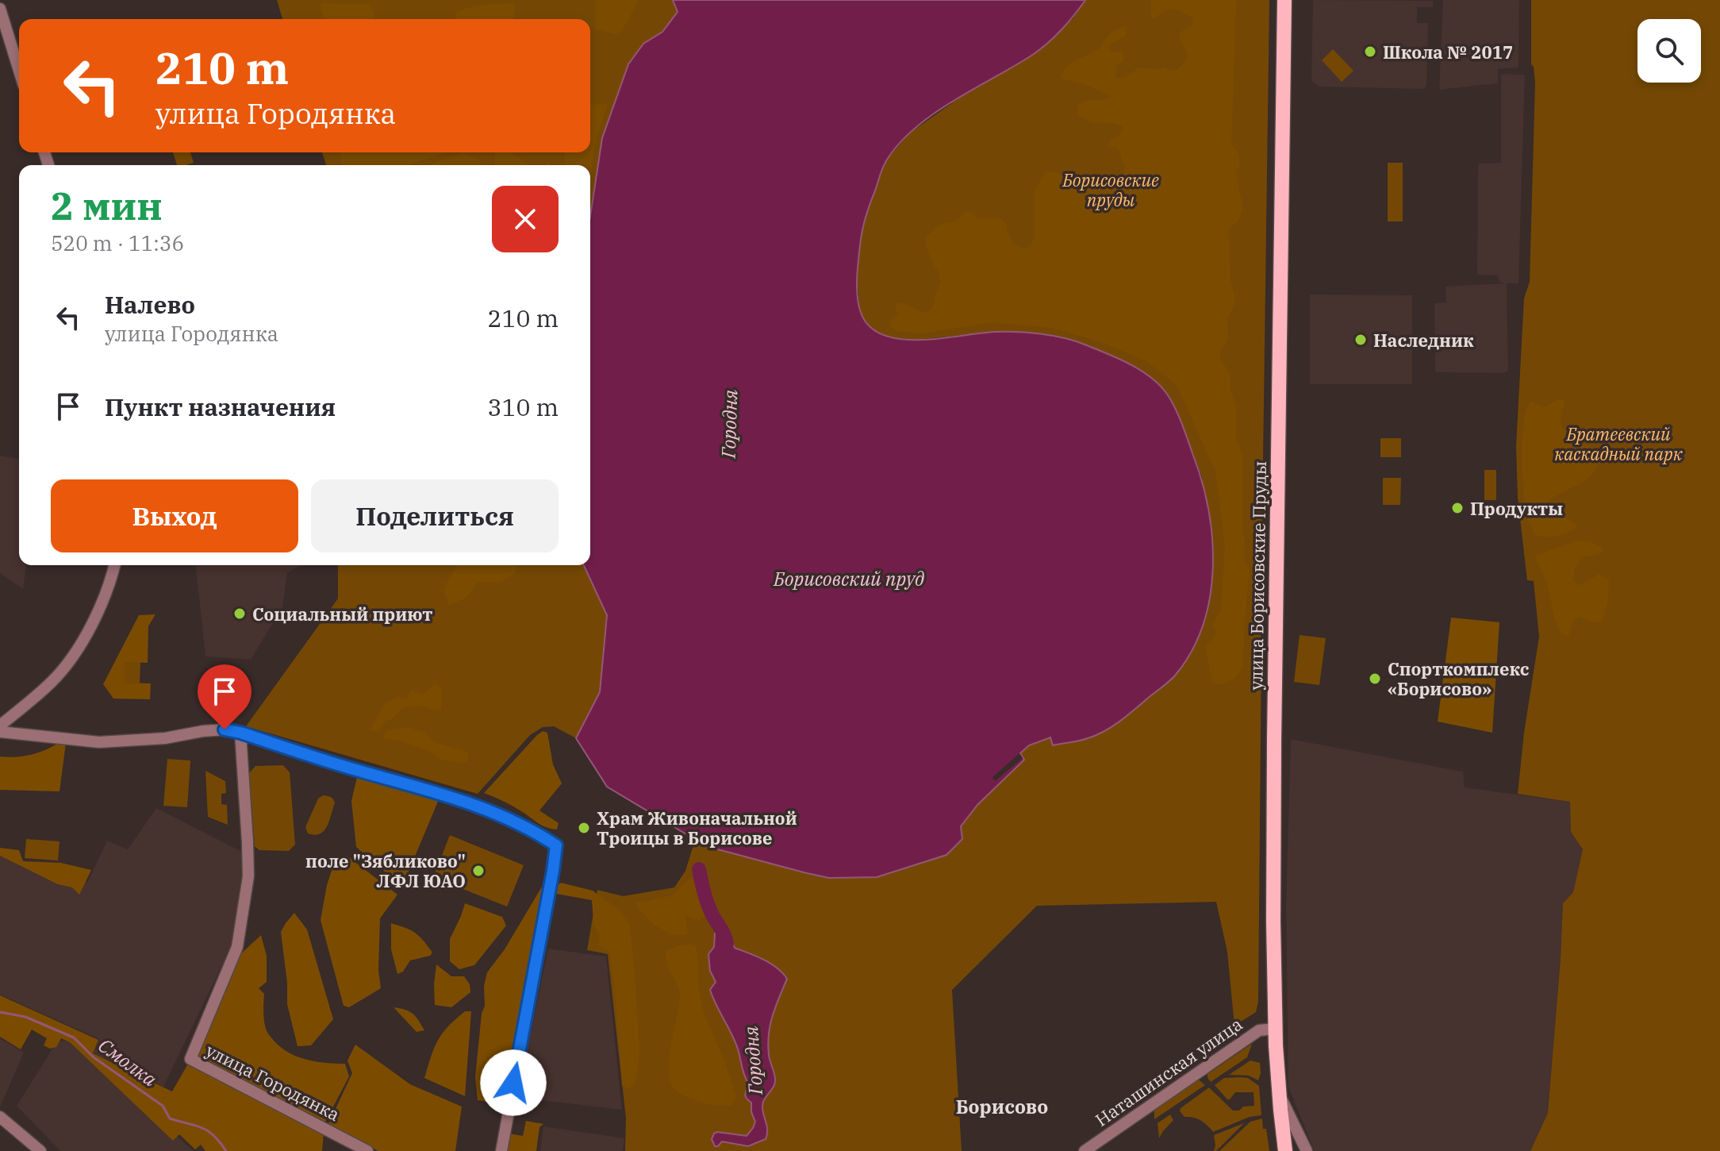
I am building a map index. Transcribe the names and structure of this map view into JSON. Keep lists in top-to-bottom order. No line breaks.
{"streets":{"main road":["улица Борисовские Пруды"],"street":["Наташинская улица","улица Городянка"]},"crossings":[["улица Борисовские Пруды","Наташинская улица"]],"districts":["Борисово"],"water":["Городня","Борисовский пруд","Смолка"],"parks":["Борисовские пруды","Братеевский каскадный парк"],"places":["Школа № 2017","Наследник","Продукты","Социальный приют","Спорткомплекс «Борисово»","Храм Живоначальной Троицы в Борисове","поле \"Зябликово\" ЛФЛ ЮАО"],"page":{"turn":["210 m","улица Городянка"],"heading":["2 мин","520 m · 11:36"],"list":[{"name":"Налево","note":"улица Городянка","value":"210 m"},{"name":"Пункт назначения","value":"310 m"}],"buttons":["Выход","Поделиться"]}}
